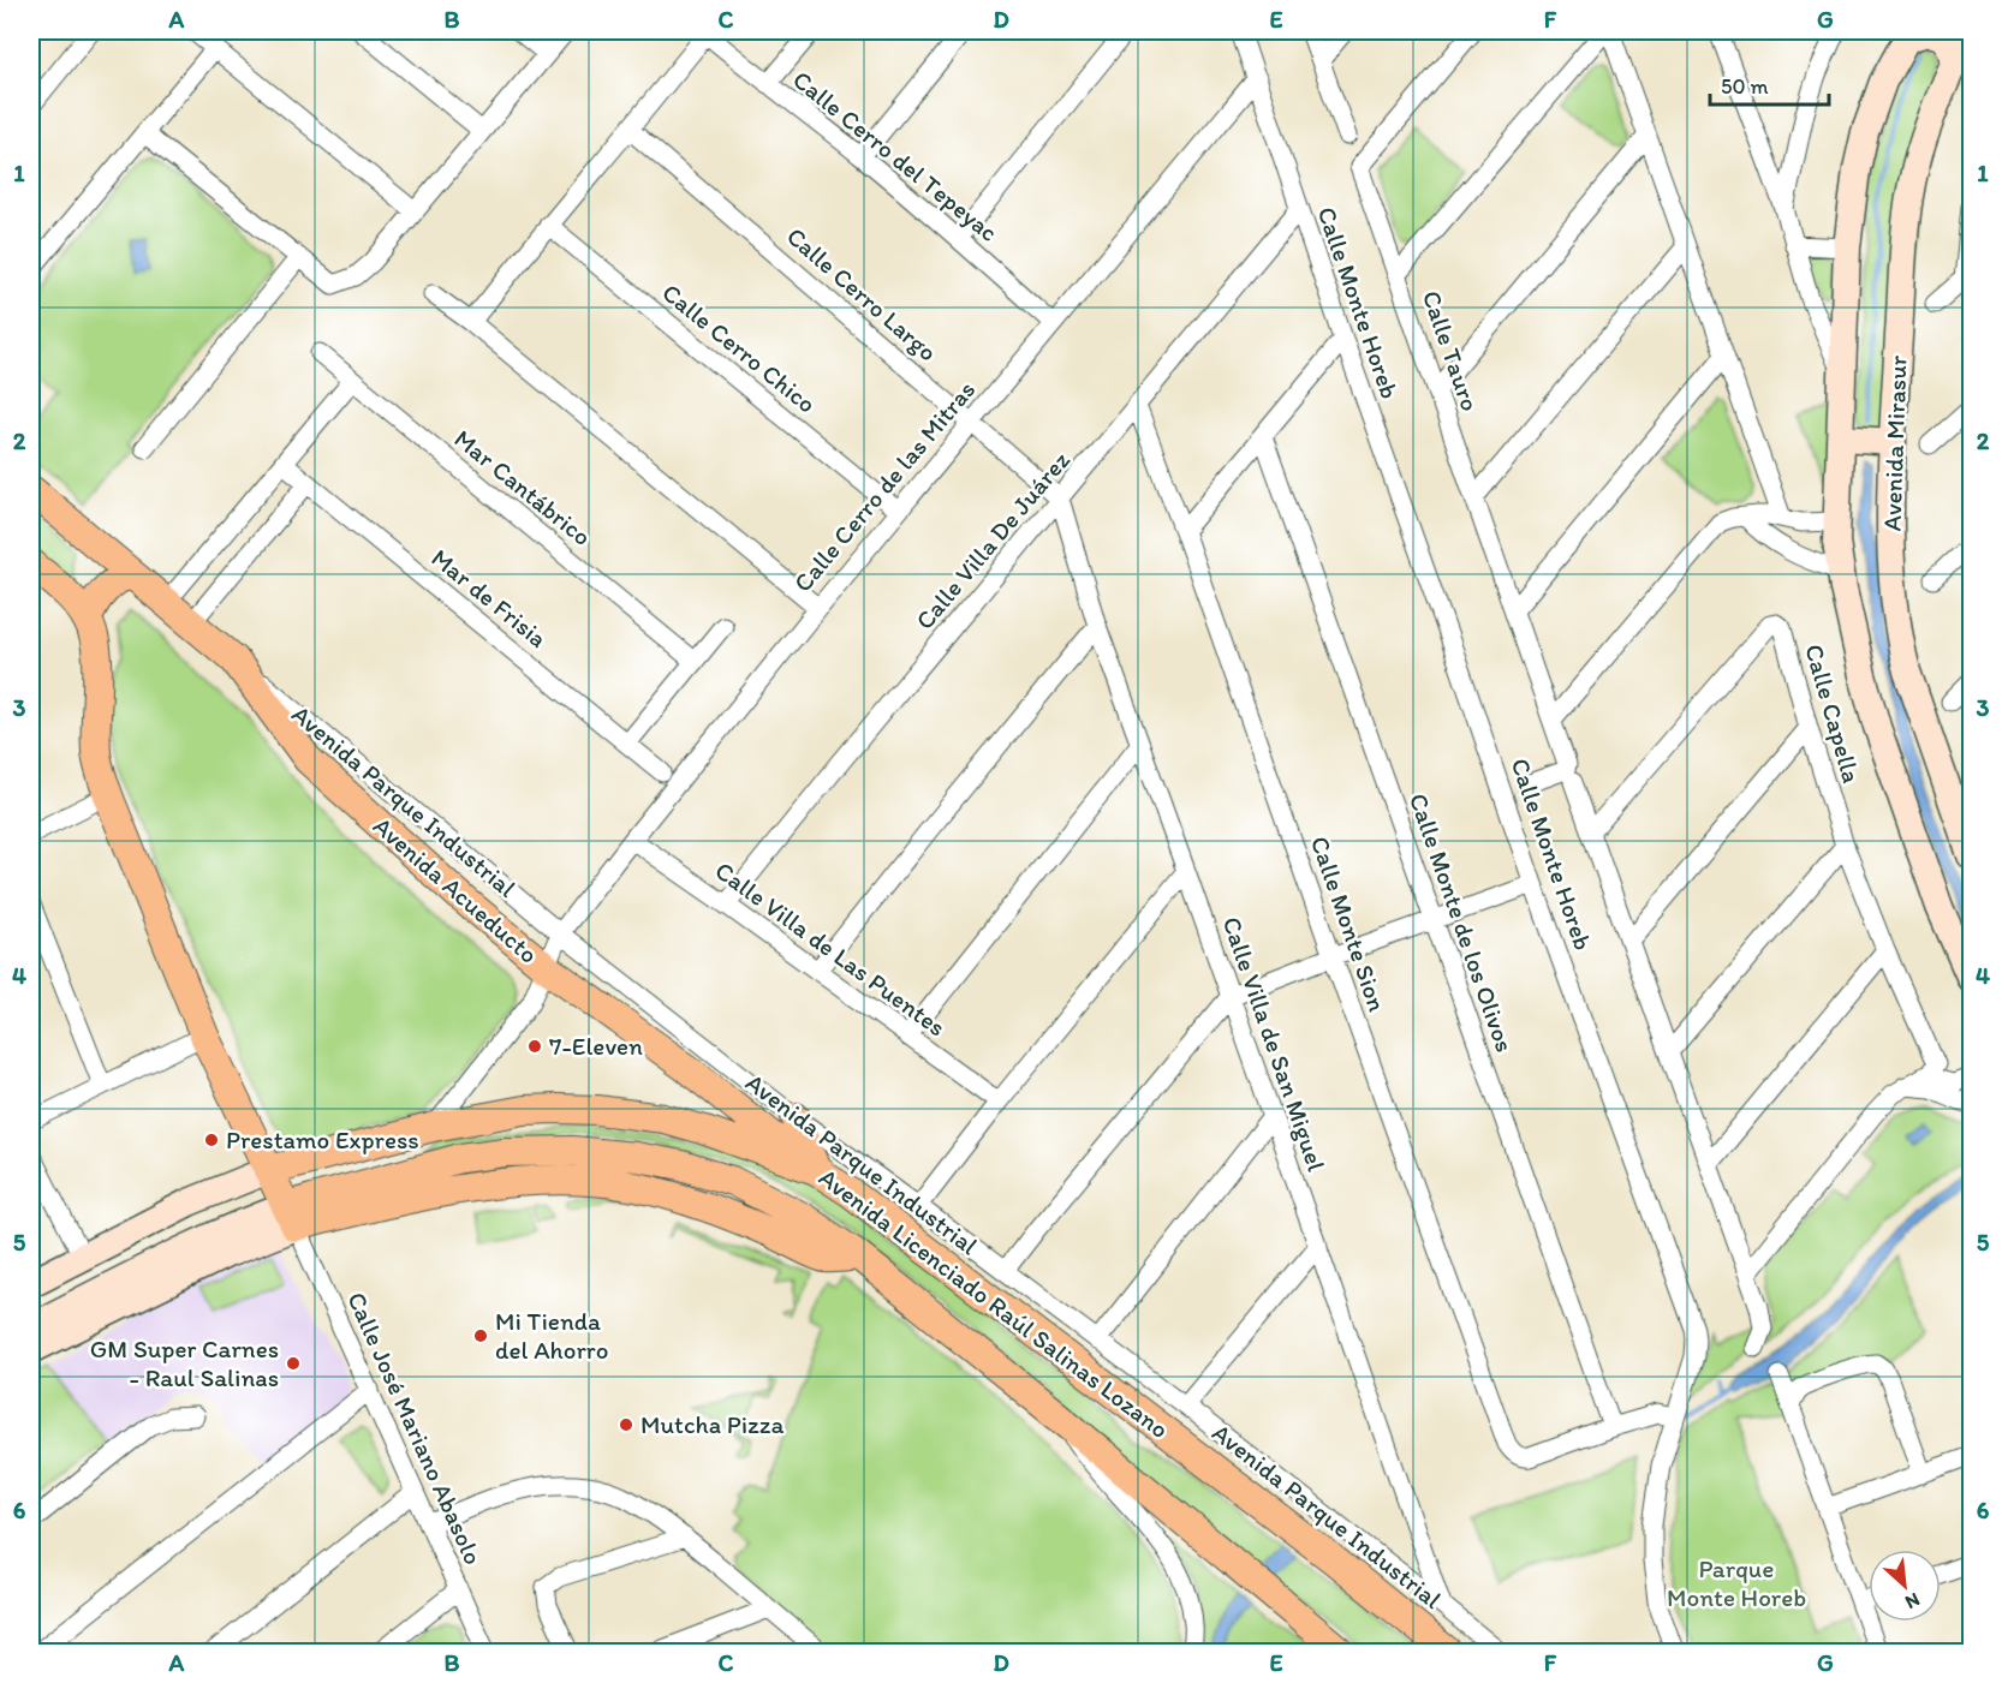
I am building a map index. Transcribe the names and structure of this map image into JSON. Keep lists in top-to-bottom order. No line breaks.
{"streets":{"main road":["Avenida Acueducto","Avenida Licenciado Raúl Salinas Lozano"],"street":["Calle Cerro del Tepeyac","Calle Cerro Largo","Calle Monte Horeb","Calle Cerro Chico","Calle Tauro","Avenida Mirasur","Calle Cerro de las Mitras","Mar Cantábrico","Calle Villa De Juárez","Mar de Frisia","Calle Capella","Avenida Parque Industrial","Calle Monte de los Olivos","Calle Monte Sion","Calle Villa de Las Puentes","Calle Villa de San Miguel","Calle José Mariano Abasolo"]},"crossings":[["Calle Cerro del Tepeyac","Calle Cerro de las Mitras"],["Calle Cerro Largo","Calle Cerro de las Mitras"],["Calle Cerro Largo","Calle Villa De Juárez"],["Calle Cerro Largo","Calle Villa de San Miguel"],["Calle Monte Horeb","Calle Cerro de las Mitras"],["Calle Monte Horeb","Calle Villa De Juárez"],["Calle Cerro Chico","Calle Cerro de las Mitras"],["Calle Cerro de las Mitras","Avenida Parque Industrial"],["Calle Cerro de las Mitras","Avenida Acueducto"],["Calle Cerro de las Mitras","Calle Villa de Las Puentes"],["Calle Cerro de las Mitras","Avenida Licenciado Raúl Salinas Lozano"],["Calle Villa De Juárez","Calle Monte Sion"],["Calle Villa De Juárez","Calle Villa de Las Puentes"],["Calle Villa De Juárez","Calle Villa de San Miguel"],["Avenida Parque Industrial","Avenida Acueducto"],["Avenida Parque Industrial","Calle Villa de San Miguel"],["Avenida Acueducto","Avenida Licenciado Raúl Salinas Lozano"],["Calle Monte de los Olivos","Calle Monte Sion"]],"parks":["Parque Monte Horeb"],"places":["7-Eleven","Prestamo Express","Mi Tienda del Ahorro","GM Super Carnes - Raul Salinas","Mutcha Pizza"],"scale_bar":"50 m","north":"bottom right","grid":{"columns":["A","B","C","D","E","F","G"],"rows":["1","2","3","4","5","6"]}}
